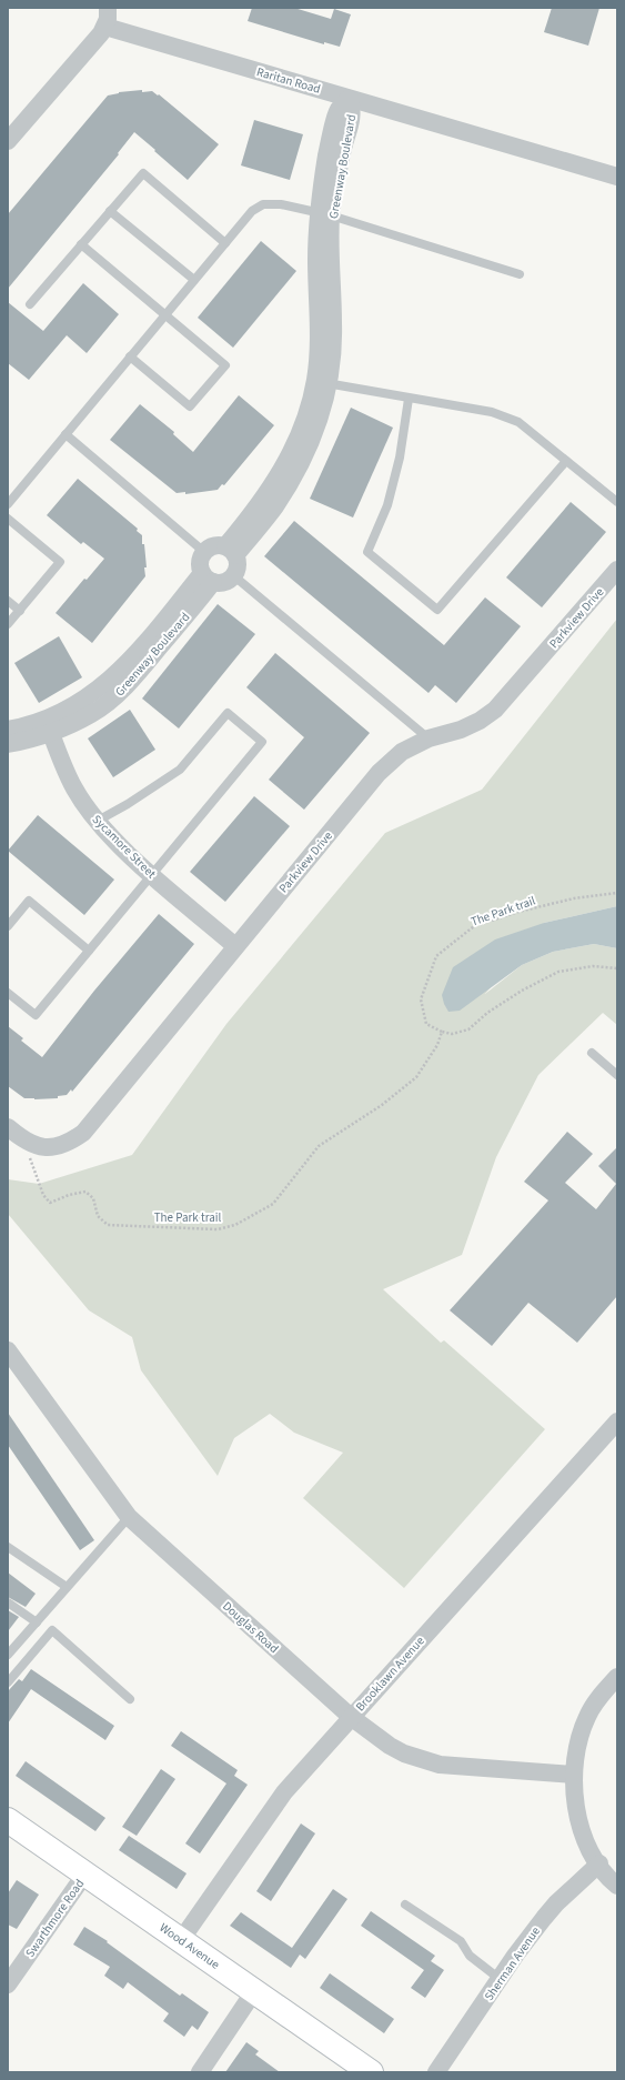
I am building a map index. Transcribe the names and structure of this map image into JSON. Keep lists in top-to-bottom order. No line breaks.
{"streets":{"main road":["Wood Avenue"],"street":["Raritan Road","Greenway Boulevard","Parkview Drive","Sycamore Street","Douglas Road","Brooklawn Avenue","Swarthmore Road","Sherman Avenue"],"path":["The Park trail"]},"crossings":[["Raritan Road","Greenway Boulevard"],["Greenway Boulevard","Sycamore Street"],["Parkview Drive","Sycamore Street"],["Parkview Drive","The Park trail"],["Douglas Road","Brooklawn Avenue"],["Brooklawn Avenue","Wood Avenue"],["Swarthmore Road","Wood Avenue"]]}
